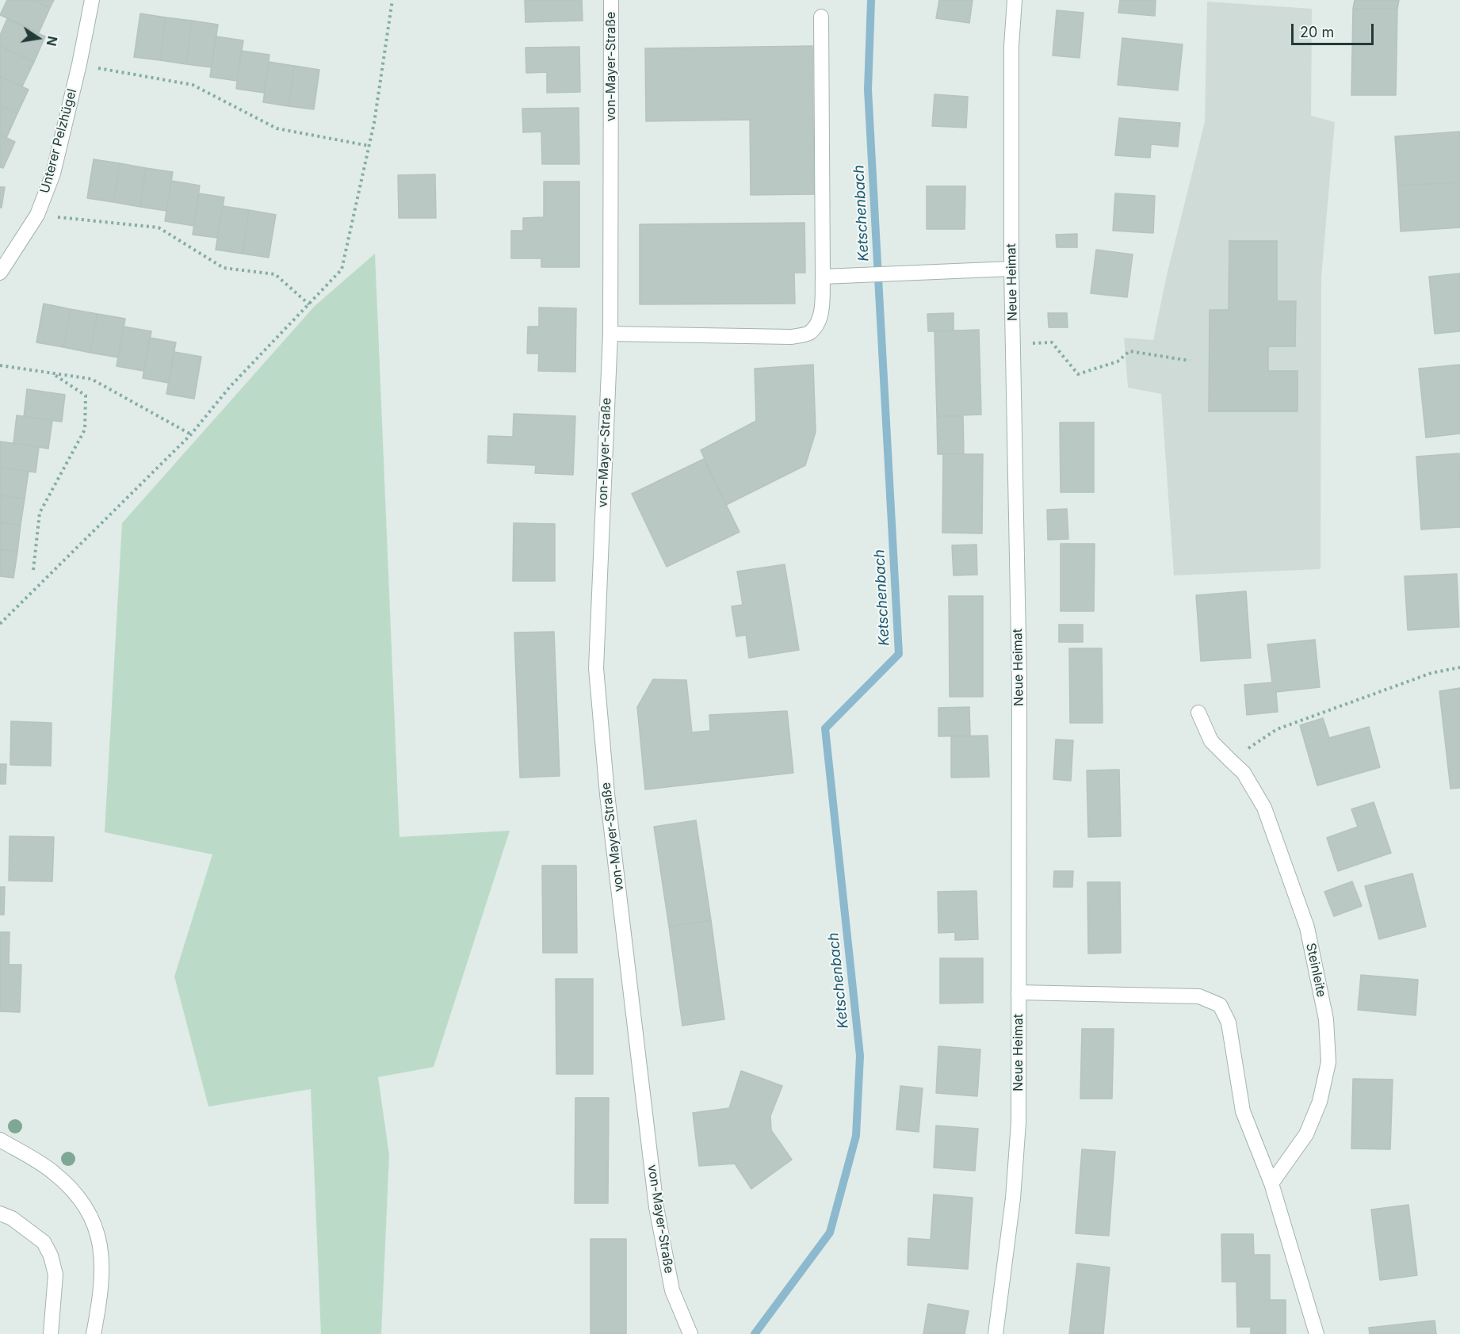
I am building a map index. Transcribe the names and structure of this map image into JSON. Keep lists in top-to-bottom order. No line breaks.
{"streets":{"street":["von-Mayer-Straße","Unterer Pelzhügel","Neue Heimat","Steinleite"]},"water":["Ketschenbach"],"scale_bar":"20 m","north":"right"}
